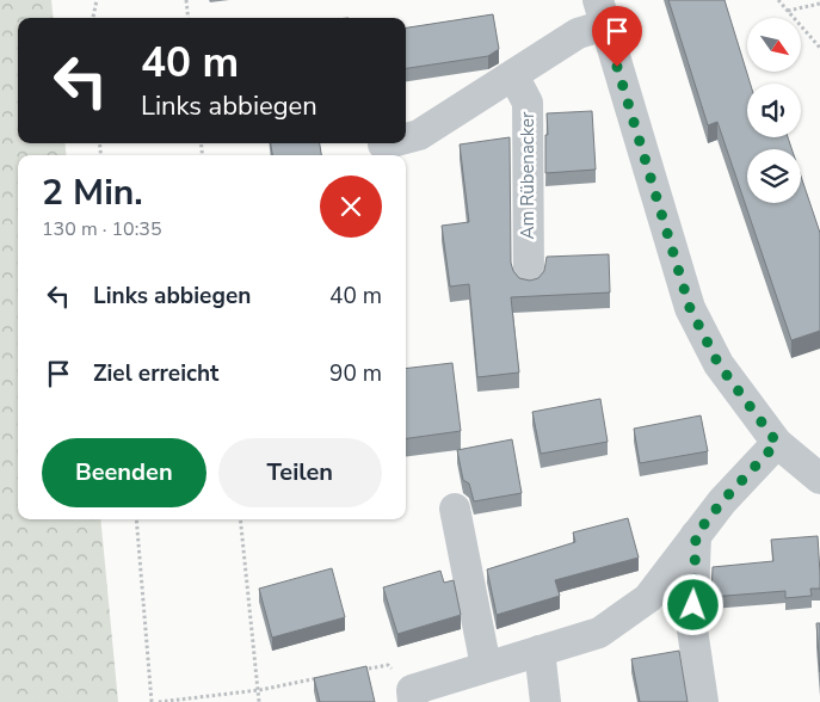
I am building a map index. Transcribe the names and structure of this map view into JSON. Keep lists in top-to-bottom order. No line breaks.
{"streets":{"street":["Am Rübenacker"]},"north":"bottom right","page":{"turn":["40 m","Links abbiegen"],"heading":["2 Min.","130 m · 10:35"],"list":[{"name":"Links abbiegen","value":"40 m"},{"name":"Ziel erreicht","value":"90 m"}],"buttons":["Beenden","Teilen"]}}
